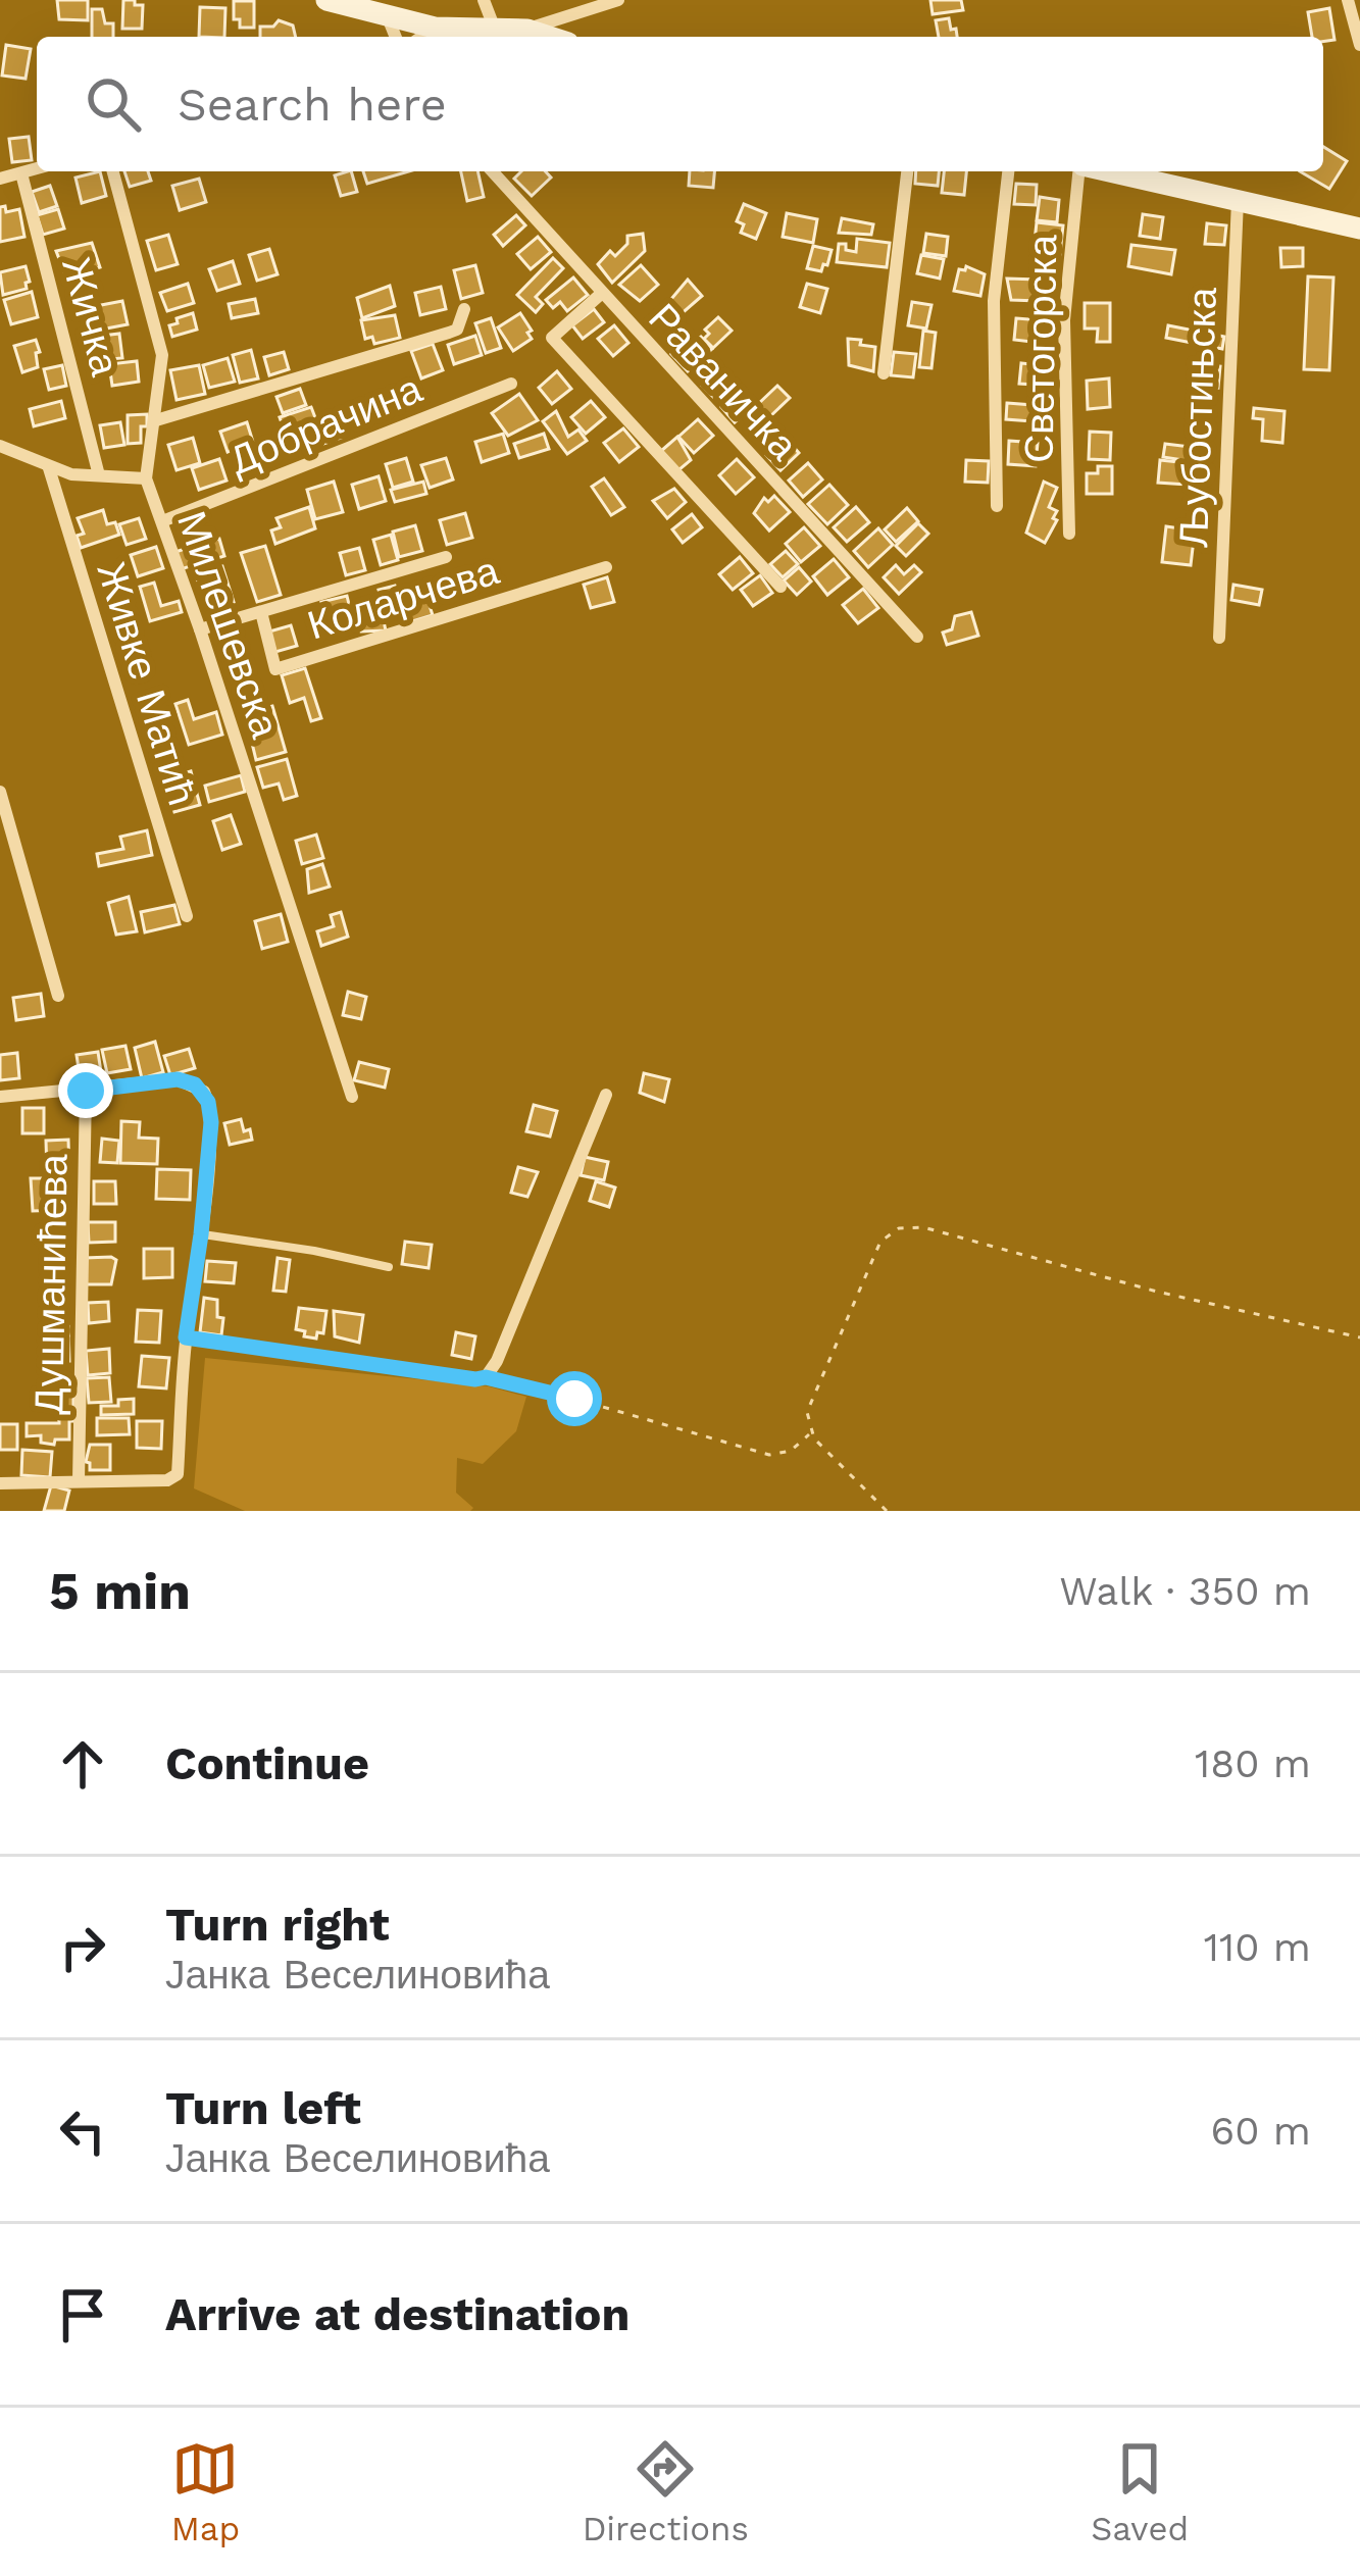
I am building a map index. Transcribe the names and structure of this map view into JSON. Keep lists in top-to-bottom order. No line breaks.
{"streets":{"street":["Жичка","Светогорска","Раваничка","Љубостињска","Добрачина","Коларчева","Милешевска","Живке Матић","Душманићева"]},"crossings":[["Добрачина","Милешевска"],["Коларчева","Милешевска"]],"page":{"search":"Search here","heading":["5 min","Walk · 350 m"],"list":[["Continue","180 m"],["Turn right","Јанка Веселиновића","110 m"],["Turn left","Јанка Веселиновића","60 m"],"Arrive at destination"],"nav":["Map","Directions","Saved"]}}
